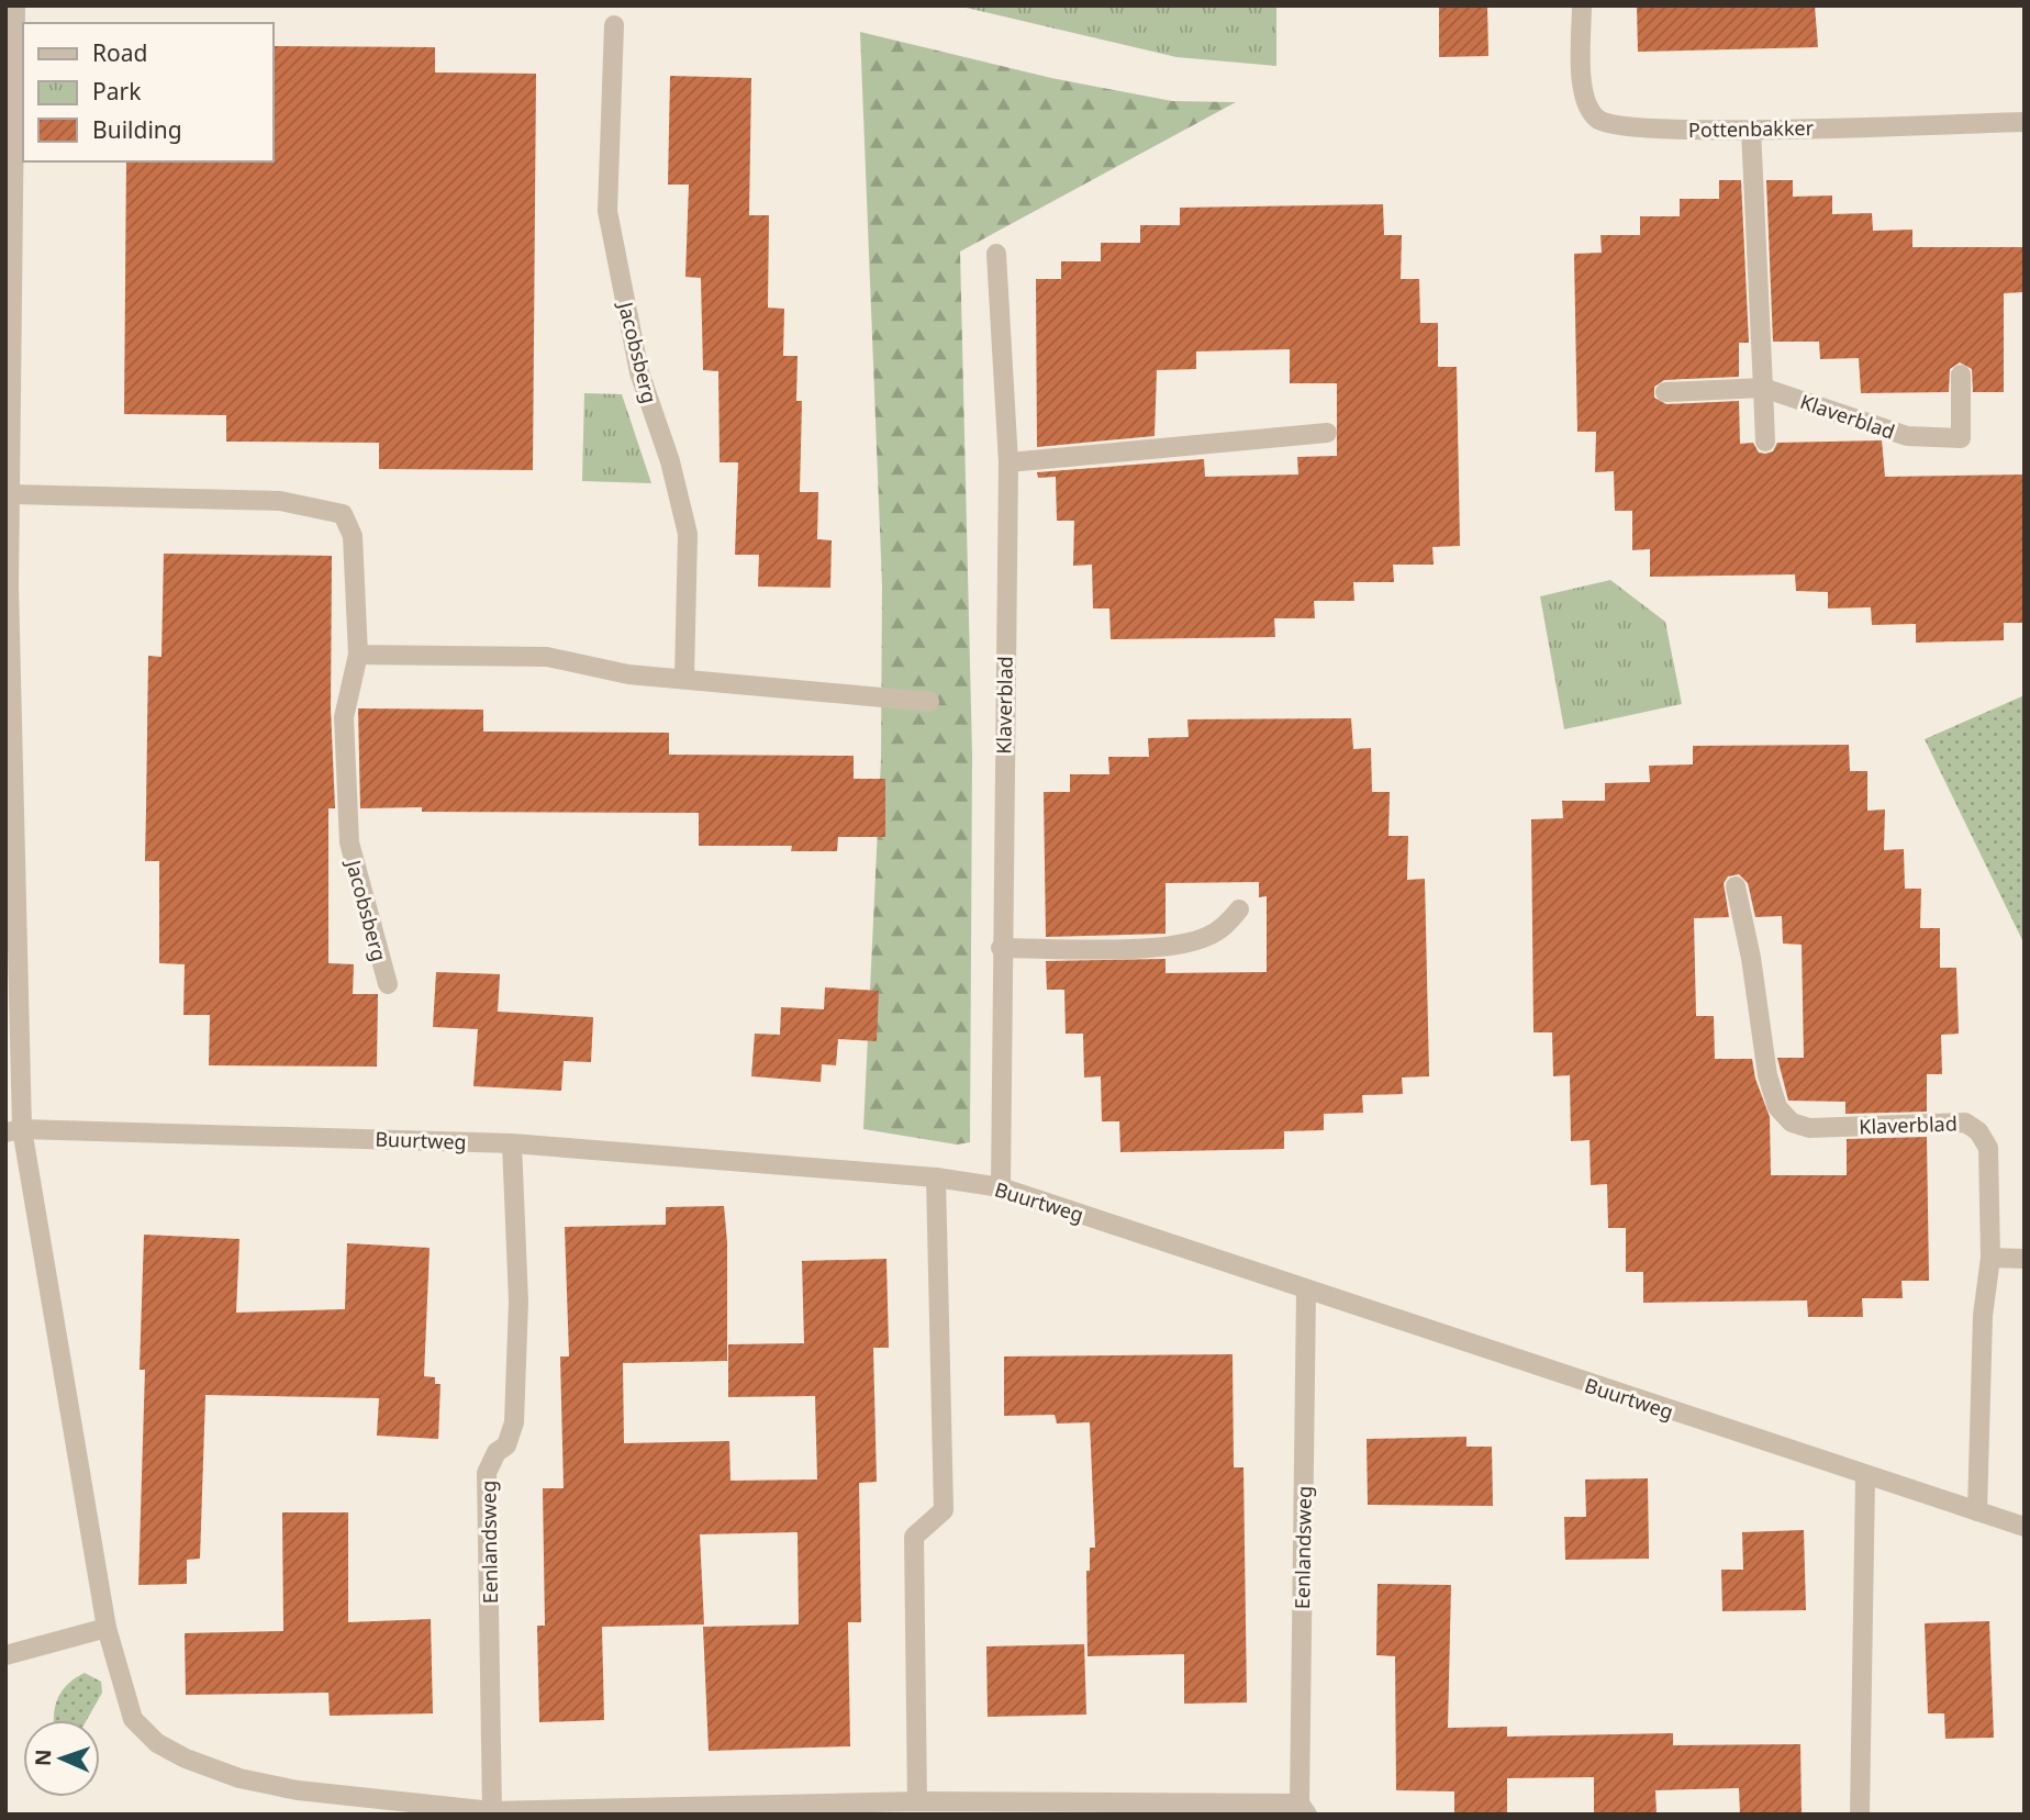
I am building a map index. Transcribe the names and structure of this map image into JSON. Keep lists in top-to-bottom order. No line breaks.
{"streets":{"street":["Pottenbakker","Jacobsberg","Klaverblad","Buurtweg","Eenlandsweg"]},"crossings":[["Jacobsberg","Eenlandsweg"],["Klaverblad","Buurtweg"],["Buurtweg","Eenlandsweg"]],"legend":["Road","Park","Building"],"north":"left"}
